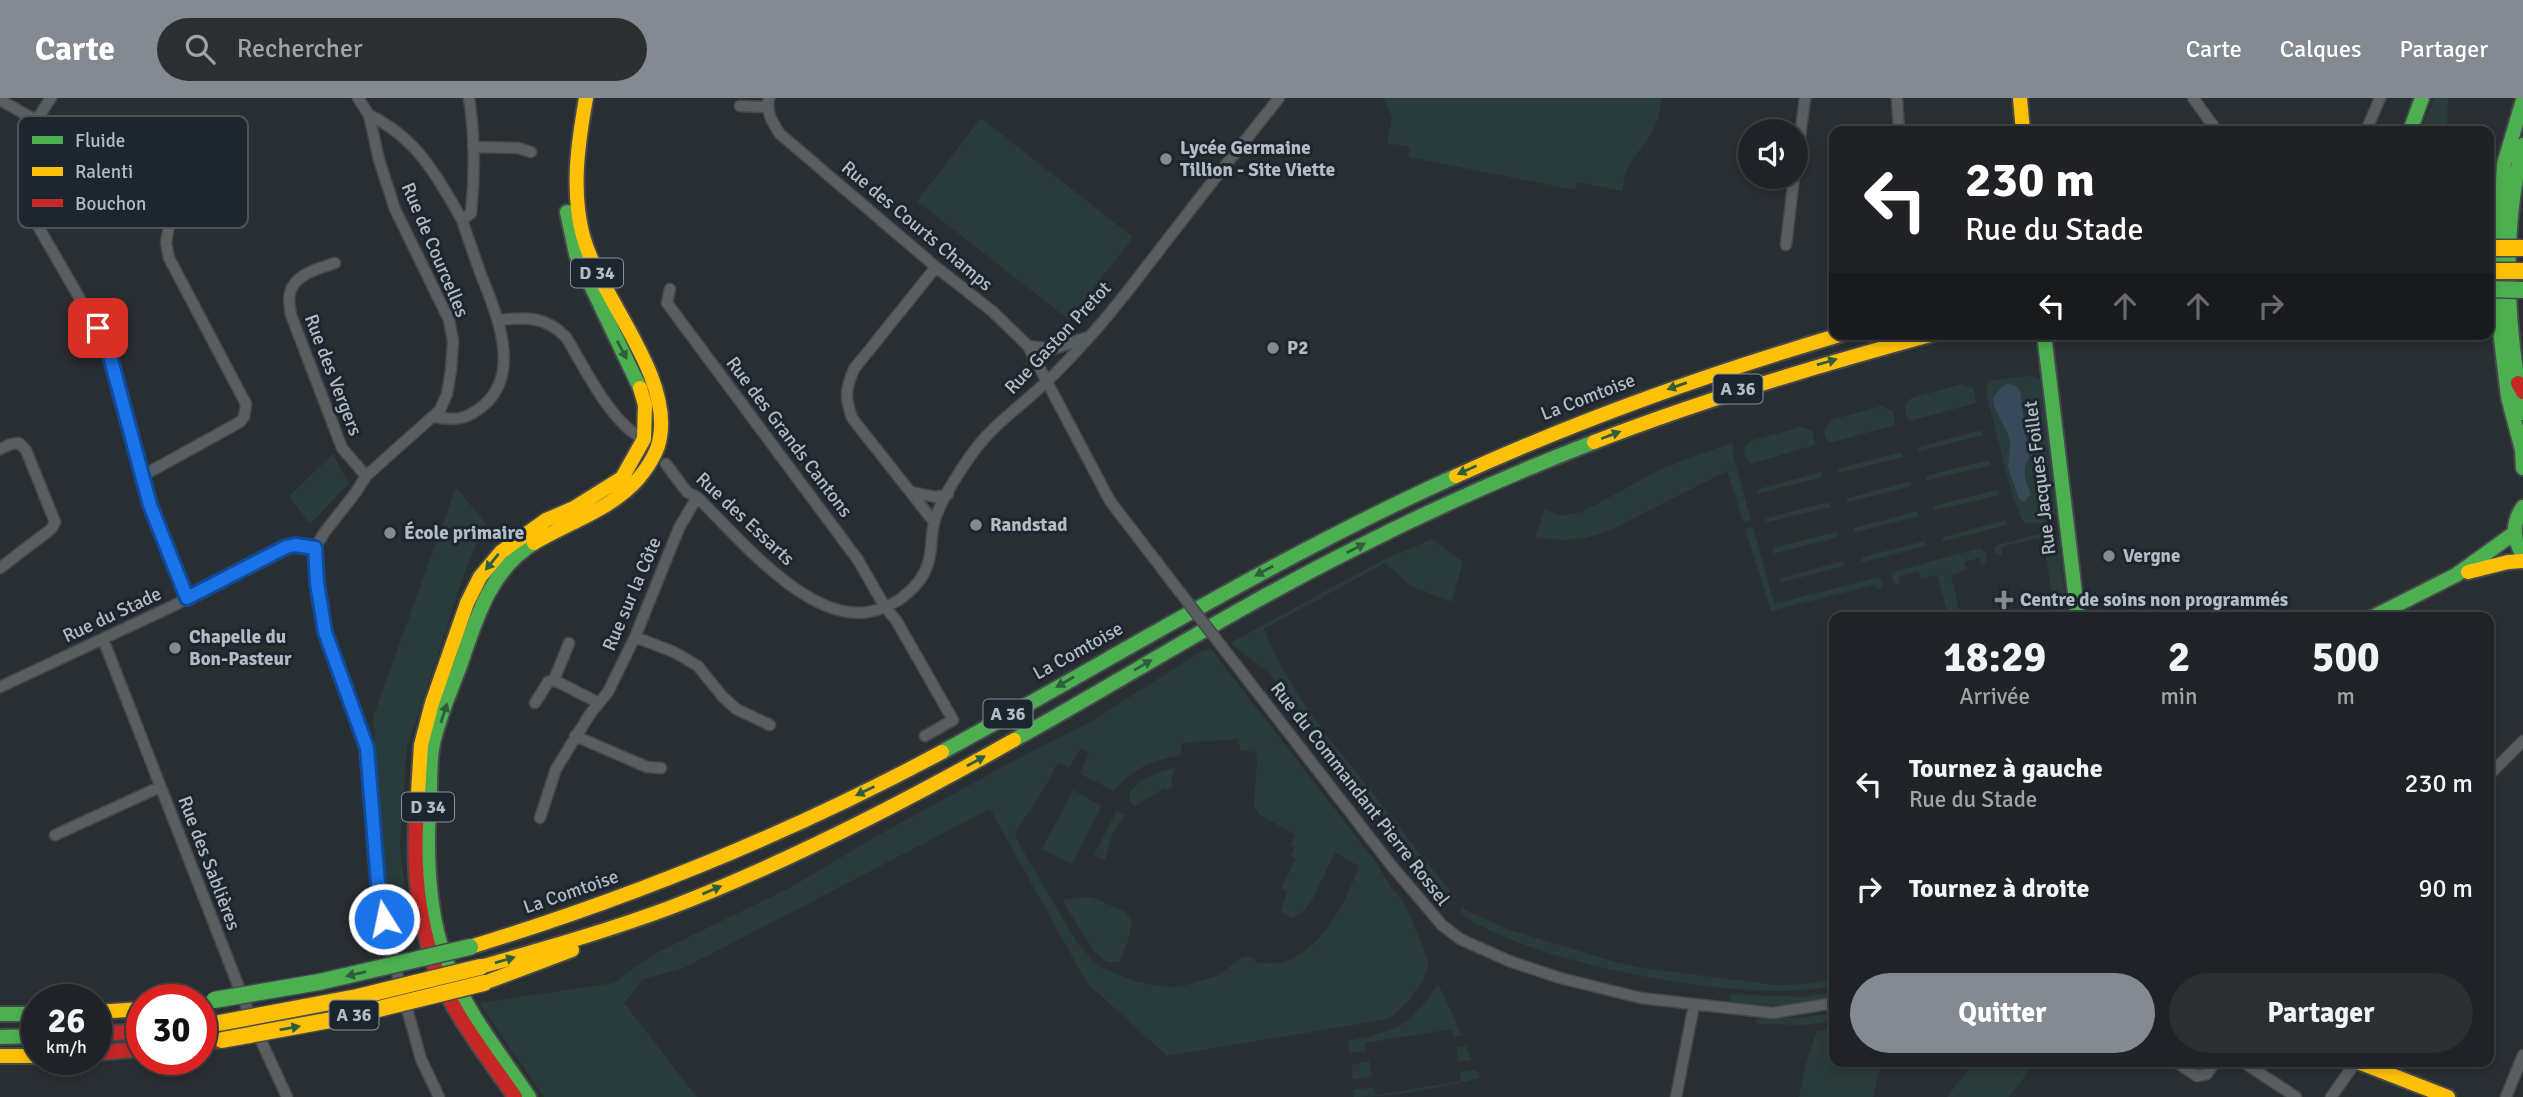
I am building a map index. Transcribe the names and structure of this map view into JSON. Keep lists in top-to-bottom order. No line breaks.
{"streets":{"main road":["D 34","A 36","La Comtoise","Rue Jacques Foillet"],"street":["Rue des Courts Champs","Rue de Courcelles","Rue Gaston Pretot","Rue des Vergers","Rue des Grands Cantons","Rue des Essarts","Rue sur la Côte","Rue du Stade","Rue du Commandant Pierre Rossel","Rue des Sablières"]},"crossings":[["Rue des Courts Champs","Rue Gaston Pretot"],["Rue des Courts Champs","Rue du Commandant Pierre Rossel"],["Rue Gaston Pretot","Rue des Grands Cantons"],["Rue Gaston Pretot","Rue des Essarts"],["Rue Gaston Pretot","Rue du Commandant Pierre Rossel"],["Rue des Grands Cantons","Rue des Essarts"],["Rue des Essarts","Rue sur la Côte"],["Rue du Stade","Rue des Sablières"]],"places":{"other":["Lycée Germaine Tillion - Site Viette","P2","Randstad","École primaire","Vergne","Chapelle du Bon-Pasteur"],"health":["Centre de soins non programmés"]},"legend":["Fluide","Ralenti","Bouchon"],"page":{"header":"Carte","search":"Rechercher","nav":["Carte","Calques","Partager"],"turn":["230 m","Rue du Stade"],"eta":["18:29","Arrivée","2","min","500","m"],"list":[{"name":"Tournez à gauche","note":"Rue du Stade","value":"230 m"},{"name":"Tournez à droite","value":"90 m"}],"buttons":["Quitter","Partager"],"speed":"26 km/h","limit":"30"}}
